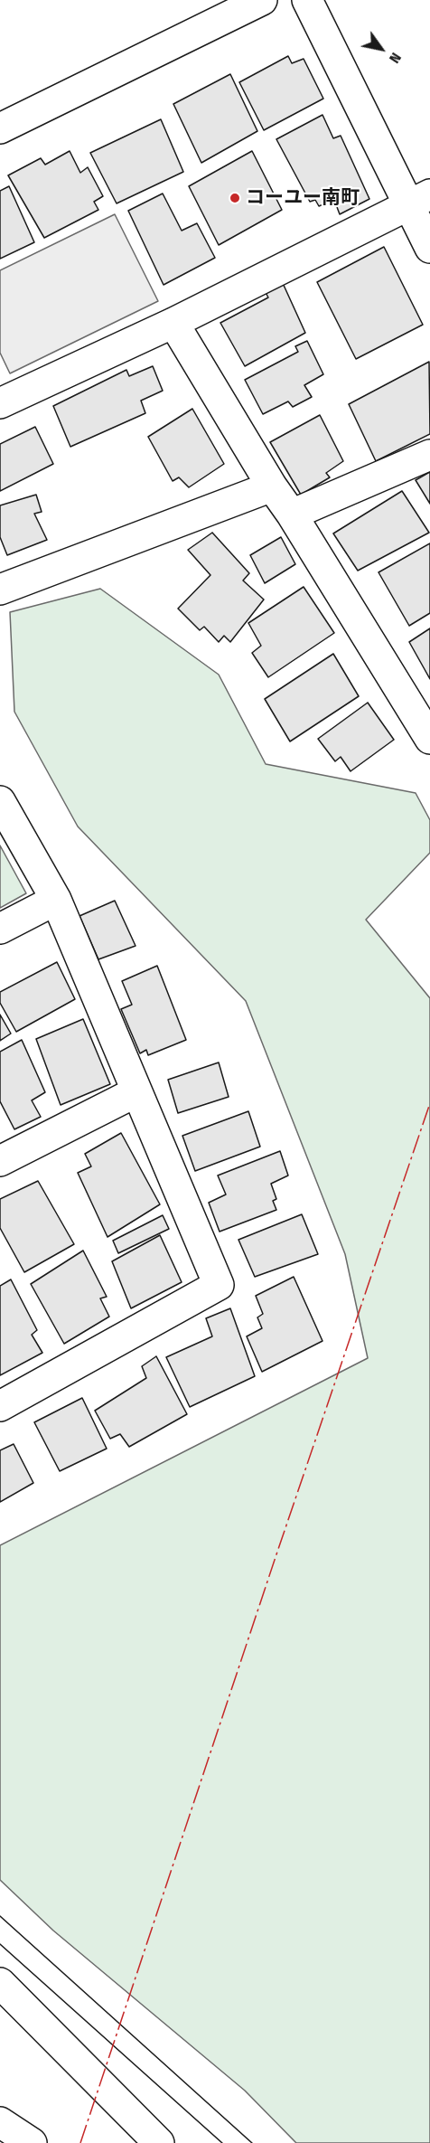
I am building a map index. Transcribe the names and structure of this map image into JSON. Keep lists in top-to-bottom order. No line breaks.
{"places":["コーユー南町"],"north":"bottom right"}
